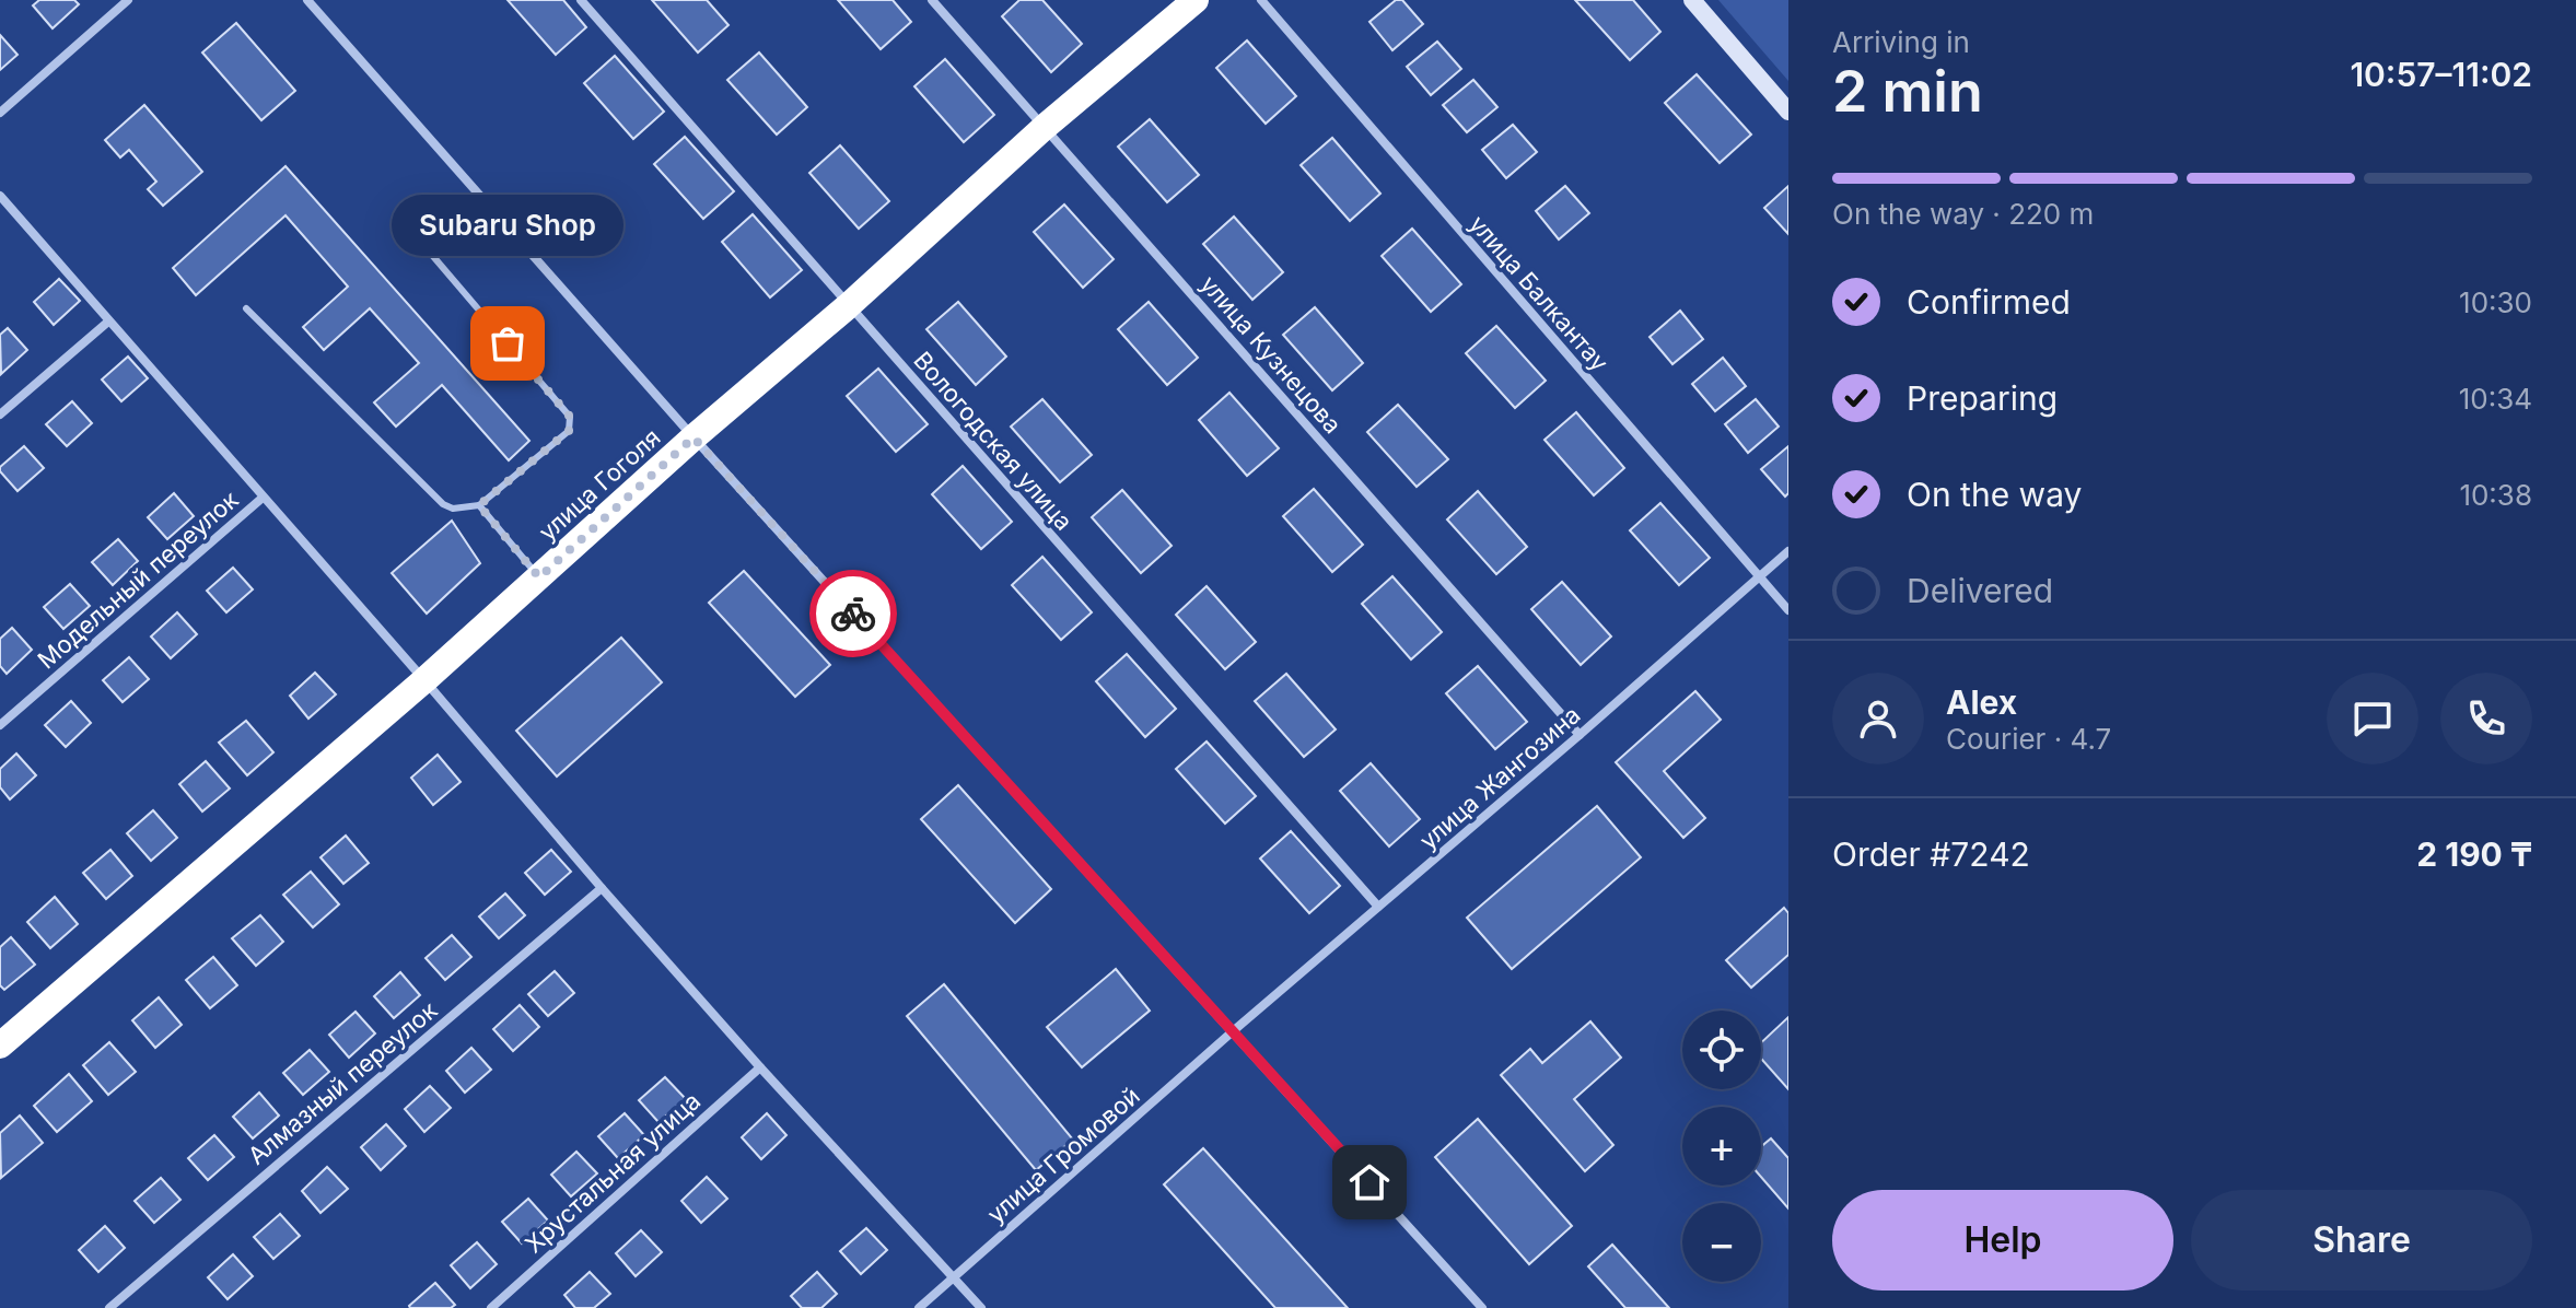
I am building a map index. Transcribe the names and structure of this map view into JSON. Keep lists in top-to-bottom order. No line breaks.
{"streets":{"highway":["улица Гоголя"],"street":["улица Балкантау","улица Кузнецова","Вологодская улица","Модельный переулок","улица Жангозина","Алмазный переулок","улица Громовой","Хрустальная улица"]},"crossings":[["улица Балкантау","улица Жангозина"],["улица Кузнецова","улица Гоголя"],["улица Кузнецова","улица Жангозина"],["Вологодская улица","улица Гоголя"],["Вологодская улица","улица Жангозина"],["улица Жангозина","улица Громовой"]],"places":["Subaru Shop"],"page":{"heading":["2 min","Arriving in","10:57–11:02"],"panel":["Alex","Courier · 4.7","Order #7242","2 190 ₸"],"bar":"On the way · 220 m","bubble":"Subaru Shop","list":[["Confirmed","10:30"],["Preparing","10:34"],["On the way","10:38"],"Delivered"],"map_buttons":["+","−"],"buttons":["Help","Share"]}}
